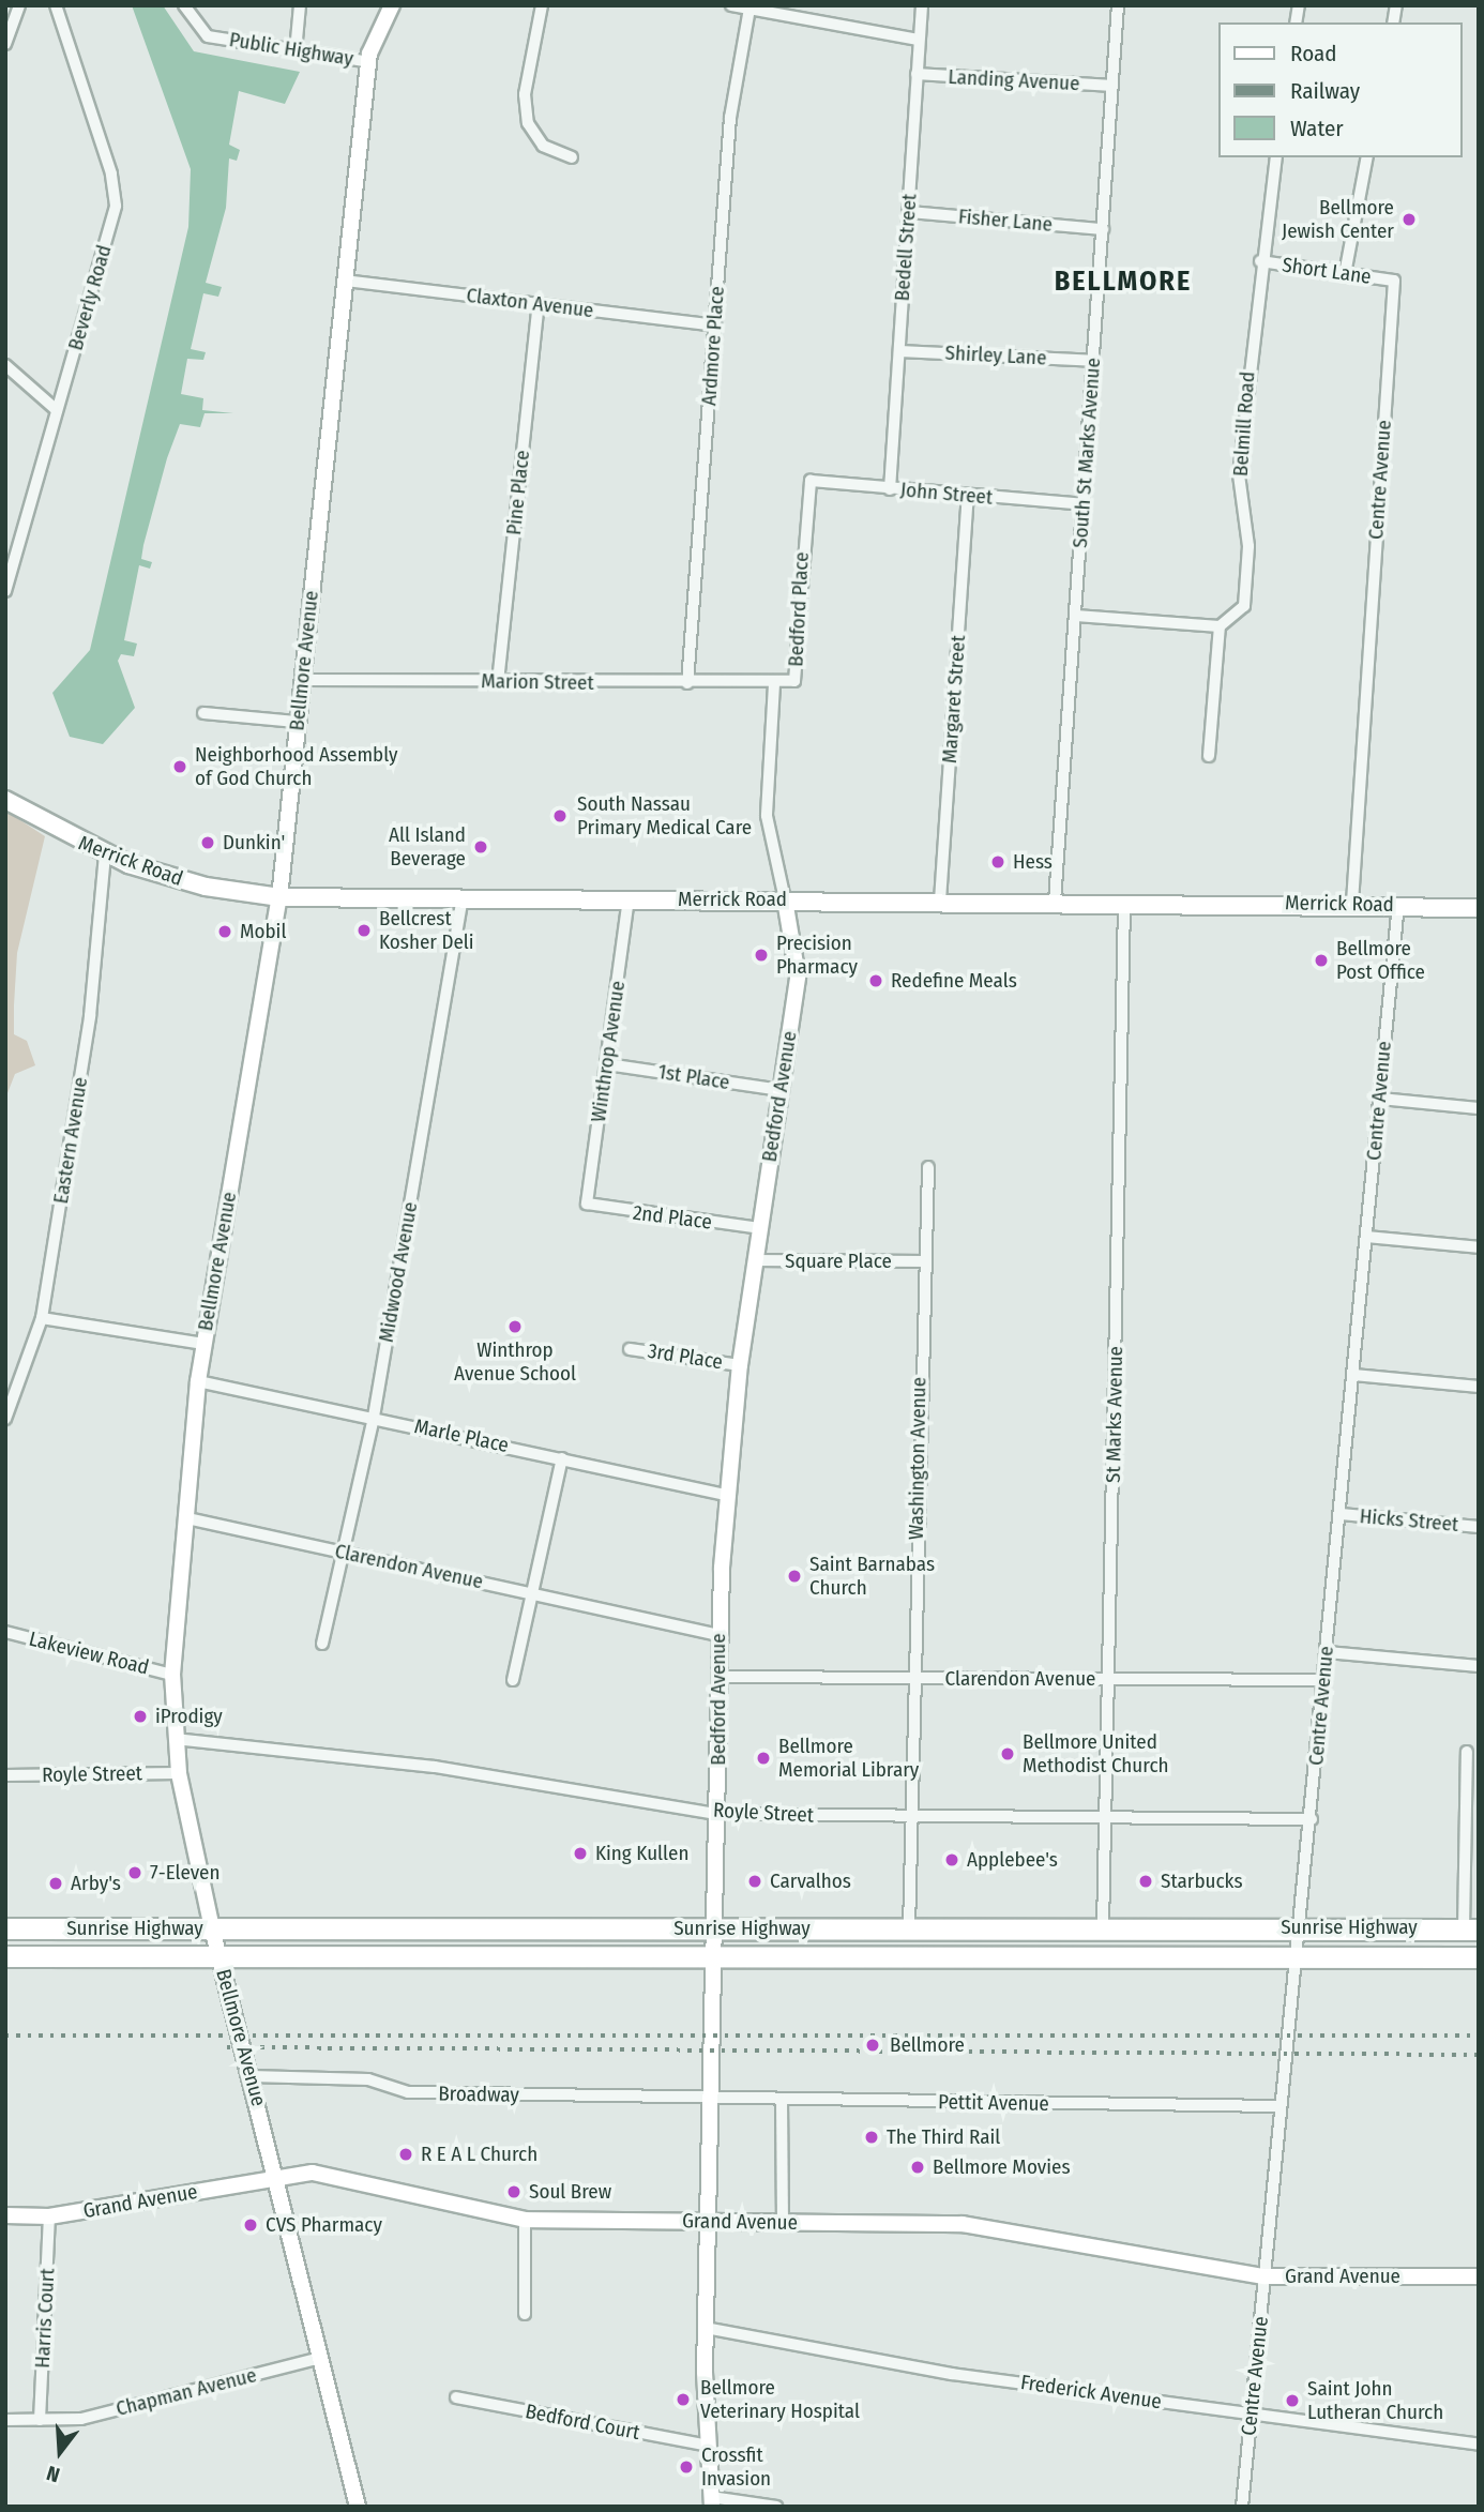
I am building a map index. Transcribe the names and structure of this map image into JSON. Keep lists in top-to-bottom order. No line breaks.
{"streets":{"highway":["Sunrise Highway"],"main road":["Merrick Road"],"street":["Public Highway","Landing Avenue","Fisher Lane","Bedell Street","Short Lane","Beverly Road","Claxton Avenue","Ardmore Place","Shirley Lane","Belmill Road","South St Marks Avenue","Centre Avenue","Pine Place","John Street","Bedford Place","Bellmore Avenue","Marion Street","Margaret Street","Winthrop Avenue","1st Place","Bedford Avenue","Eastern Avenue","2nd Place","Square Place","Midwood Avenue","3rd Place","St Marks Avenue","Marle Place","Washington Avenue","Hicks Street","Clarendon Avenue","Lakeview Road","Royle Street","Broadway","Pettit Avenue","Grand Avenue","Harris Court","Chapman Avenue","Frederick Avenue","Bedford Court"]},"crossings":[["Public Highway","Bellmore Avenue"],["Landing Avenue","Bedell Street"],["Landing Avenue","South St Marks Avenue"],["Fisher Lane","Bedell Street"],["Fisher Lane","South St Marks Avenue"],["Bedell Street","Shirley Lane"],["Bedell Street","John Street"],["Short Lane","Belmill Road"],["Short Lane","Centre Avenue"],["Claxton Avenue","Ardmore Place"],["Claxton Avenue","Pine Place"],["Claxton Avenue","Bellmore Avenue"],["Ardmore Place","Marion Street"],["Shirley Lane","South St Marks Avenue"],["South St Marks Avenue","John Street"],["South St Marks Avenue","Merrick Road"],["Centre Avenue","Merrick Road"],["Centre Avenue","Hicks Street"],["Centre Avenue","Clarendon Avenue"],["Centre Avenue","Royle Street"],["Centre Avenue","Sunrise Highway"],["Centre Avenue","Pettit Avenue"],["Centre Avenue","Grand Avenue"],["Centre Avenue","Frederick Avenue"],["Pine Place","Marion Street"],["John Street","Bedford Place"],["John Street","Margaret Street"],["Bedford Place","Marion Street"],["Bedford Place","Merrick Road"],["Bedford Place","Bedford Avenue"],["Bellmore Avenue","Marion Street"],["Bellmore Avenue","Merrick Road"],["Bellmore Avenue","Marle Place"],["Bellmore Avenue","Clarendon Avenue"],["Bellmore Avenue","Lakeview Road"],["Bellmore Avenue","Royle Street"],["Bellmore Avenue","Sunrise Highway"],["Bellmore Avenue","Broadway"],["Bellmore Avenue","Grand Avenue"],["Bellmore Avenue","Chapman Avenue"],["Margaret Street","Merrick Road"],["Merrick Road","Winthrop Avenue"],["Merrick Road","Bedford Avenue"],["Merrick Road","Eastern Avenue"],["Merrick Road","Midwood Avenue"],["Merrick Road","St Marks Avenue"],["Winthrop Avenue","1st Place"],["Winthrop Avenue","2nd Place"],["1st Place","Bedford Avenue"],["Bedford Avenue","2nd Place"],["Bedford Avenue","Square Place"],["Bedford Avenue","3rd Place"],["Bedford Avenue","Marle Place"],["Bedford Avenue","Clarendon Avenue"],["Bedford Avenue","Royle Street"],["Bedford Avenue","Sunrise Highway"],["Bedford Avenue","Broadway"],["Bedford Avenue","Pettit Avenue"],["Bedford Avenue","Grand Avenue"],["Bedford Avenue","Frederick Avenue"],["Bedford Avenue","Bedford Court"],["Square Place","Washington Avenue"],["Midwood Avenue","Marle Place"],["Midwood Avenue","Clarendon Avenue"],["St Marks Avenue","Clarendon Avenue"],["St Marks Avenue","Royle Street"],["St Marks Avenue","Sunrise Highway"],["Washington Avenue","Clarendon Avenue"],["Washington Avenue","Royle Street"],["Washington Avenue","Sunrise Highway"],["Broadway","Pettit Avenue"],["Grand Avenue","Harris Court"],["Harris Court","Chapman Avenue"]],"districts":["BELLMORE"],"places":["Bellmore Jewish Center","Neighborhood Assembly of God Church","South Nassau Primary Medical Care","Dunkin'","All Island Beverage","Hess","Bellcrest Kosher Deli","Mobil","Precision Pharmacy","Bellmore Post Office","Redefine Meals","Winthrop Avenue School","Saint Barnabas Church","iProdigy","Bellmore United Methodist Church","Bellmore Memorial Library","King Kullen","Applebee's","7-Eleven","Carvalhos","Starbucks","Arby's","Bellmore","The Third Rail","R E A L Church","Bellmore Movies","Soul Brew","CVS Pharmacy","Bellmore Veterinary Hospital","Saint John Lutheran Church","Crossfit Invasion"],"legend":["Road","Railway","Water"],"north":"bottom"}
